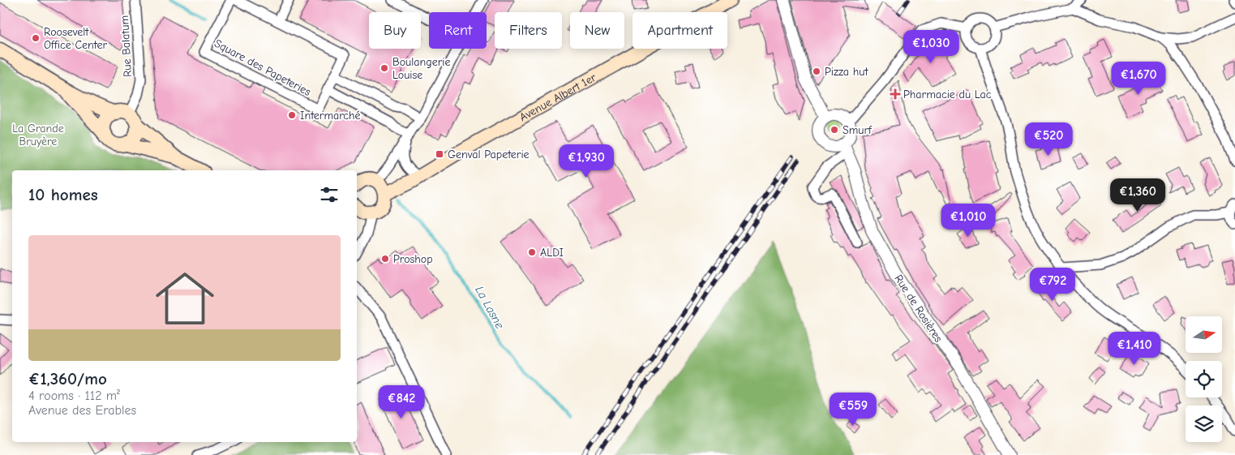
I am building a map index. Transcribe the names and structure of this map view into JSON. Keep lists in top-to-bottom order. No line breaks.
{"streets":{"main road":["Avenue Albert 1er"],"street":["Rue Balatum","Square des Papeteries","Rue de Rosières"]},"water":["La Lasne"],"parks":["La Grande Bruyère"],"places":{"other":["Roosevelt Office Center","Boulangerie Louise","Pizza hut","Intermarché","Smurf","ALDI","Proshop"],"health":["Pharmacie du Lac"],"transit":["Genval Papeterie"]},"north":"right","page":{"chip":["Buy","Rent","Filters","New","Apartment"],"price":["€1,030","€1,670","€520","€1,930","€1,360","€1,010","€792","€1,410","€842","€559"],"heading":"10 homes","list":[{"name":"€1,360/mo","note":"4 rooms · 112 m² · Avenue des Erables"}]}}
